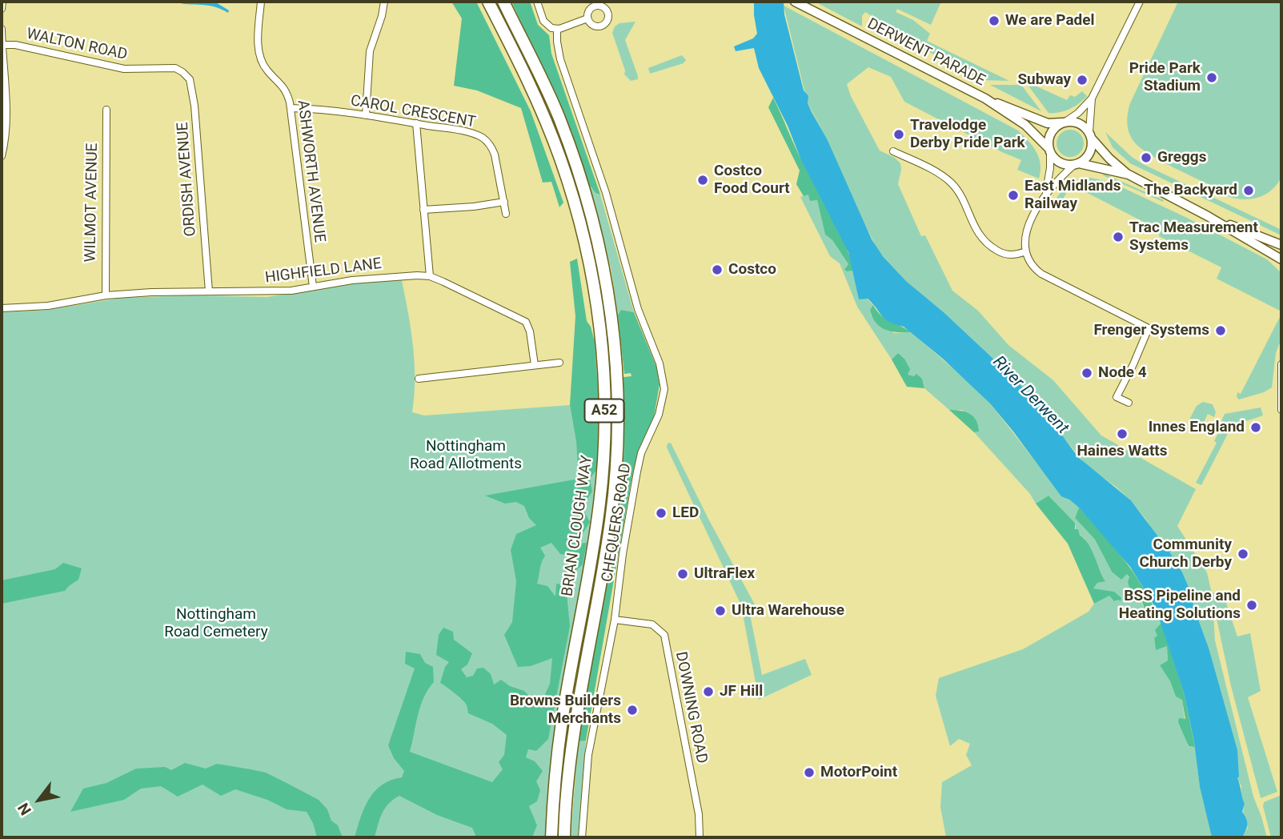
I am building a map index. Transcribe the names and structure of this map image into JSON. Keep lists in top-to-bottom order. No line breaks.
{"streets":{"highway":["A52","BRIAN CLOUGH WAY"],"street":["WALTON ROAD","DERWENT PARADE","CAROL CRESCENT","ASHWORTH AVENUE","ORDISH AVENUE","WILMOT AVENUE","HIGHFIELD LANE","CHEQUERS ROAD","DOWNING ROAD"]},"crossings":[["WALTON ROAD","ORDISH AVENUE"],["CAROL CRESCENT","ASHWORTH AVENUE"],["ASHWORTH AVENUE","HIGHFIELD LANE"],["ORDISH AVENUE","HIGHFIELD LANE"],["WILMOT AVENUE","HIGHFIELD LANE"],["CHEQUERS ROAD","DOWNING ROAD"]],"water":["River Derwent"],"parks":["Nottingham Road Allotments","Nottingham Road Cemetery"],"places":["We are Padel","Pride Park Stadium","Subway","Travelodge Derby Pride Park","Greggs","Costco Food Court","The Backyard","East Midlands Railway","Trac Measurement Systems","Costco","Frenger Systems","Node 4","Innes England","Haines Watts","LED","Community Church Derby","UltraFlex","BSS Pipeline and Heating Solutions","Ultra Warehouse","JF Hill","Browns Builders Merchants","MotorPoint"],"north":"bottom left"}
